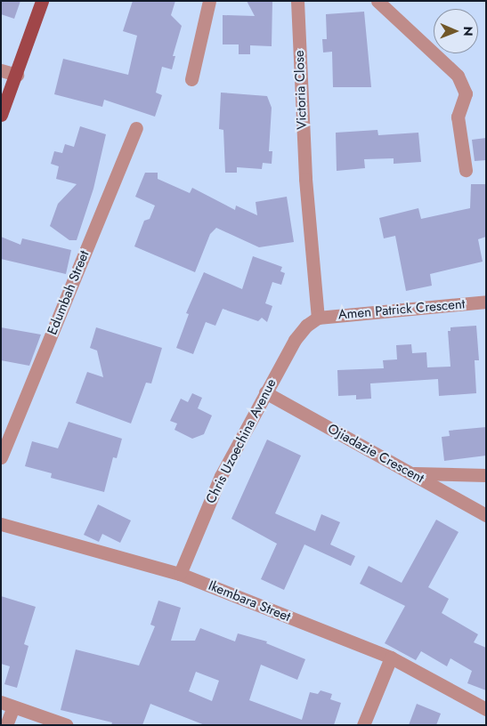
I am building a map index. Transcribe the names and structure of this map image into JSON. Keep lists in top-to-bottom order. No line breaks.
{"streets":{"street":["Victoria Close","Edumbah Street","Amen Patrick Crescent","Chris Uzoechina Avenue","Ojiadazie Crescent","Ikembara Street"]},"crossings":[["Victoria Close","Amen Patrick Crescent"],["Victoria Close","Chris Uzoechina Avenue"],["Amen Patrick Crescent","Chris Uzoechina Avenue"],["Chris Uzoechina Avenue","Ojiadazie Crescent"],["Chris Uzoechina Avenue","Ikembara Street"]],"north":"right"}
